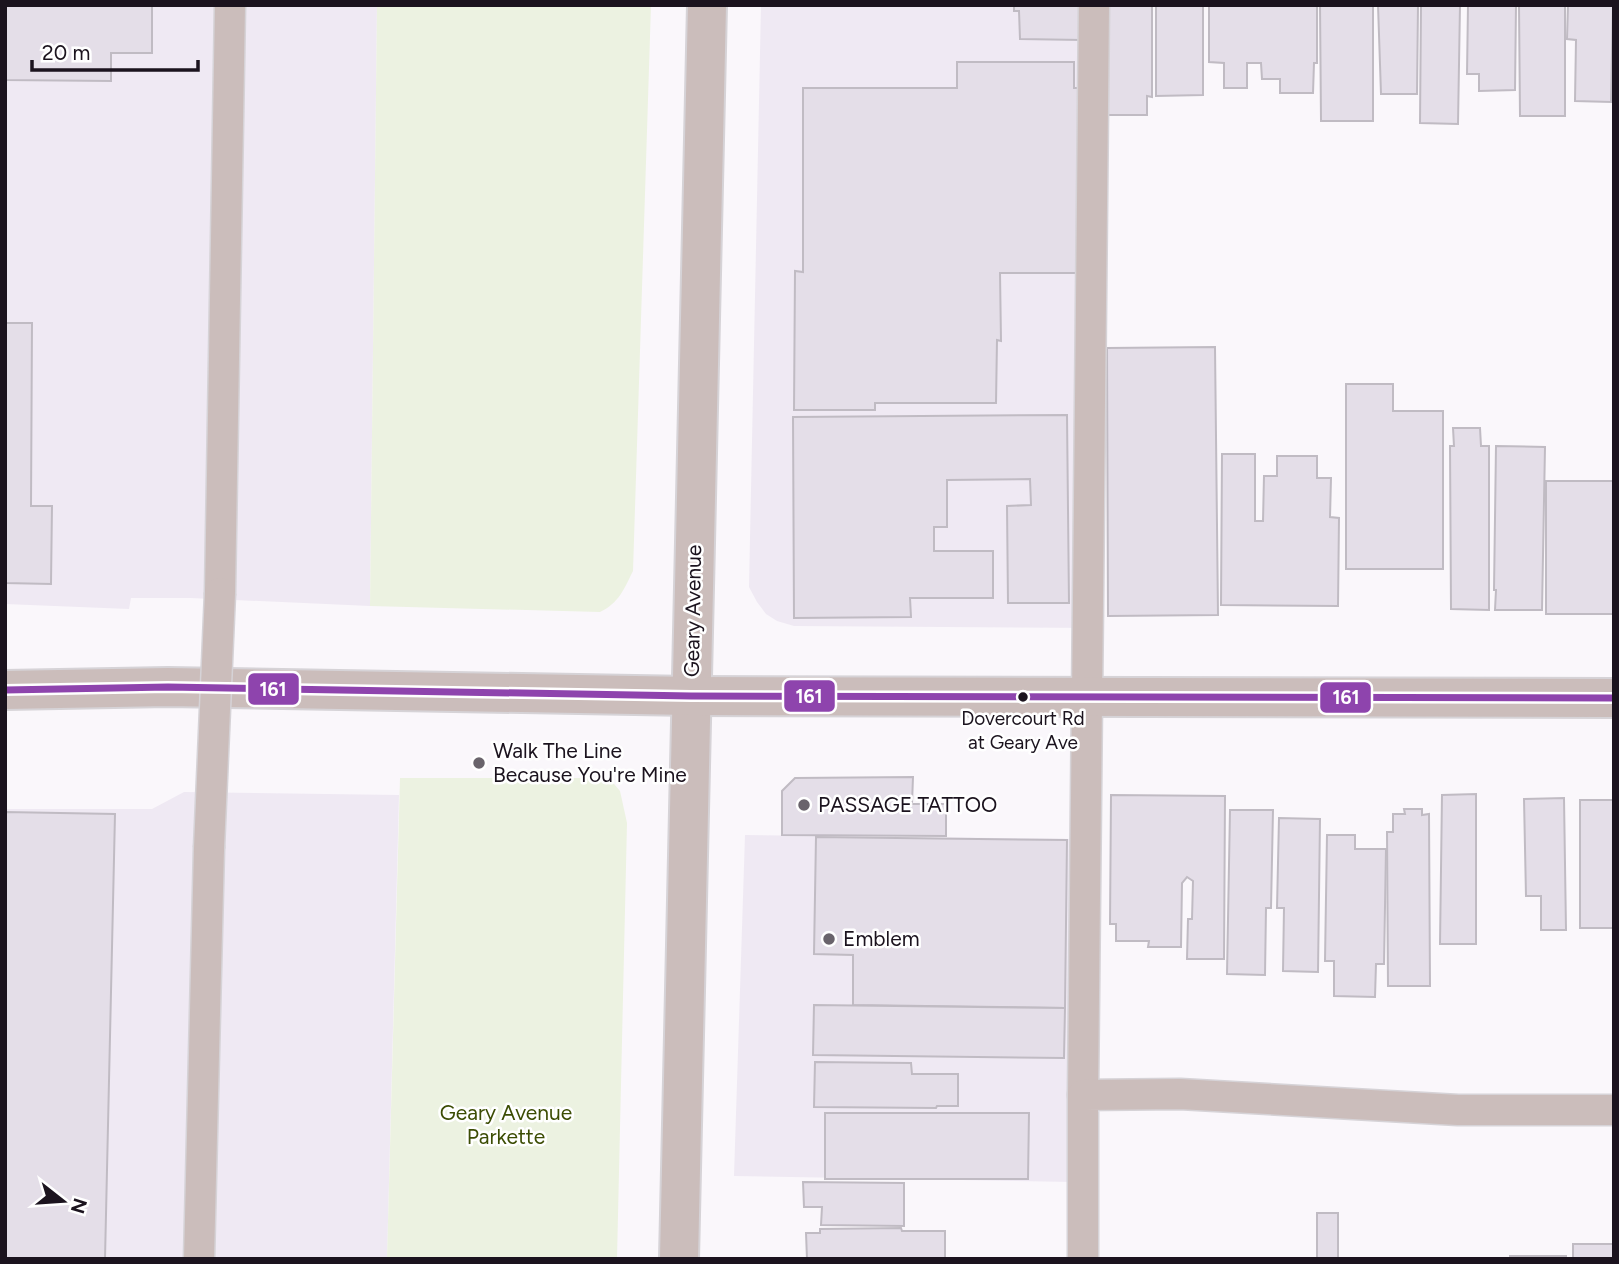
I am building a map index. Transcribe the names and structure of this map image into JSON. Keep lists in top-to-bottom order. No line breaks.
{"streets":{"street":["Geary Avenue"]},"parks":["Geary Avenue Parkette"],"places":["Dovercourt Rd at Geary Ave","Walk The Line Because You're Mine","PASSAGE TATTOO","Emblem"],"lines":["transit line 161"],"scale_bar":"20 m","north":"right"}
